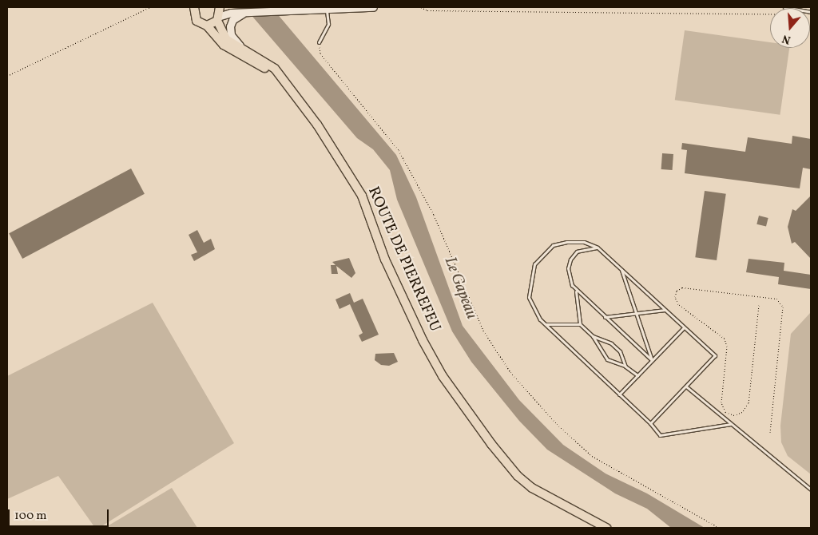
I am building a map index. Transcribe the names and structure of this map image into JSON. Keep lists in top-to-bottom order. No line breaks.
{"streets":{"main road":["ROUTE DE PIERREFEU"]},"water":["Le Gapeau"],"scale_bar":"100 m","north":"bottom"}
